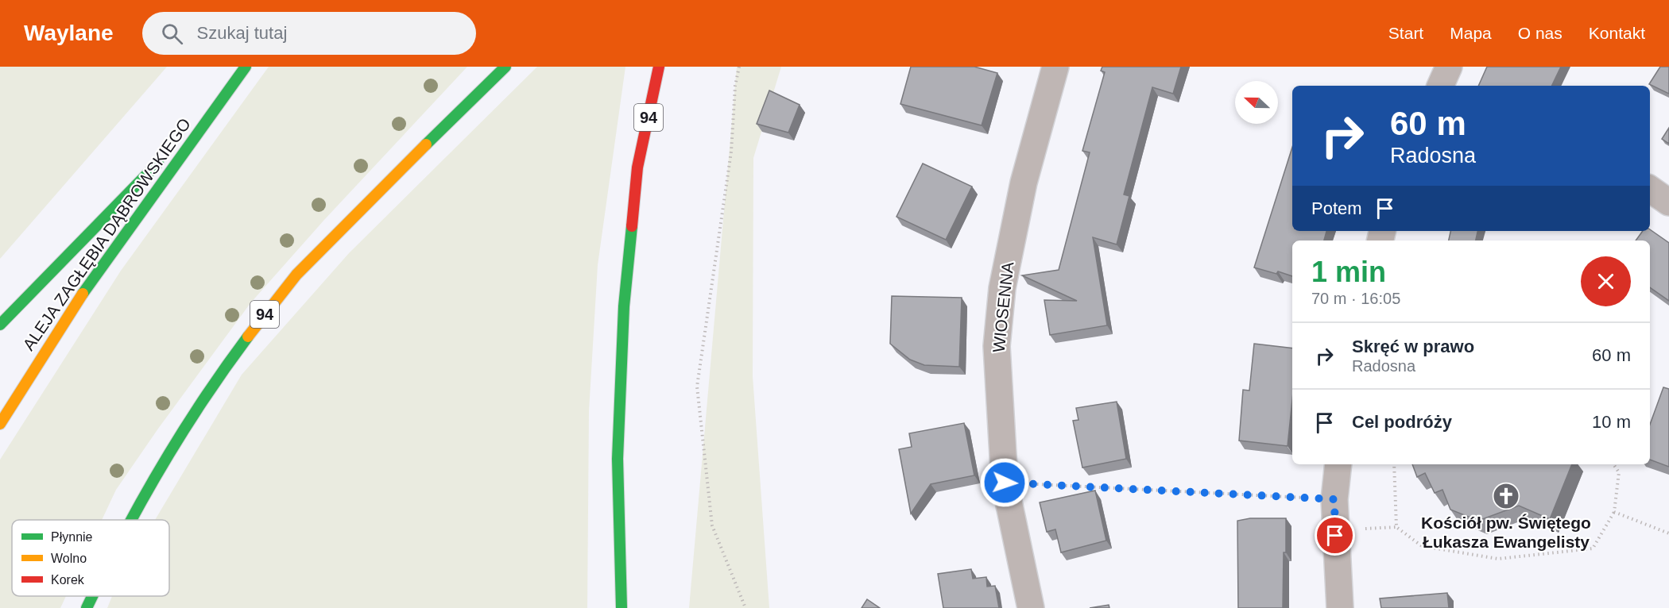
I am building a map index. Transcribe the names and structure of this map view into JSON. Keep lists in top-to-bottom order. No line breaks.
{"streets":{"main road":["94","ALEJA ZAGŁĘBIA DĄBROWSKIEGO"],"street":["WIOSENNA"]},"places":{"church":["Kościół pw. Świętego Łukasza Ewangelisty"]},"legend":["Płynnie","Wolno","Korek"],"north":"left","page":{"header":"Waylane","search":"Szukaj tutaj","nav":["Start","Mapa","O nas","Kontakt"],"turn":["60 m","Radosna"],"then":"Potem","heading":["1 min","70 m · 16:05"],"list":[{"name":"Skręć w prawo","note":"Radosna","value":"60 m"},{"name":"Cel podróży","value":"10 m"}]}}
